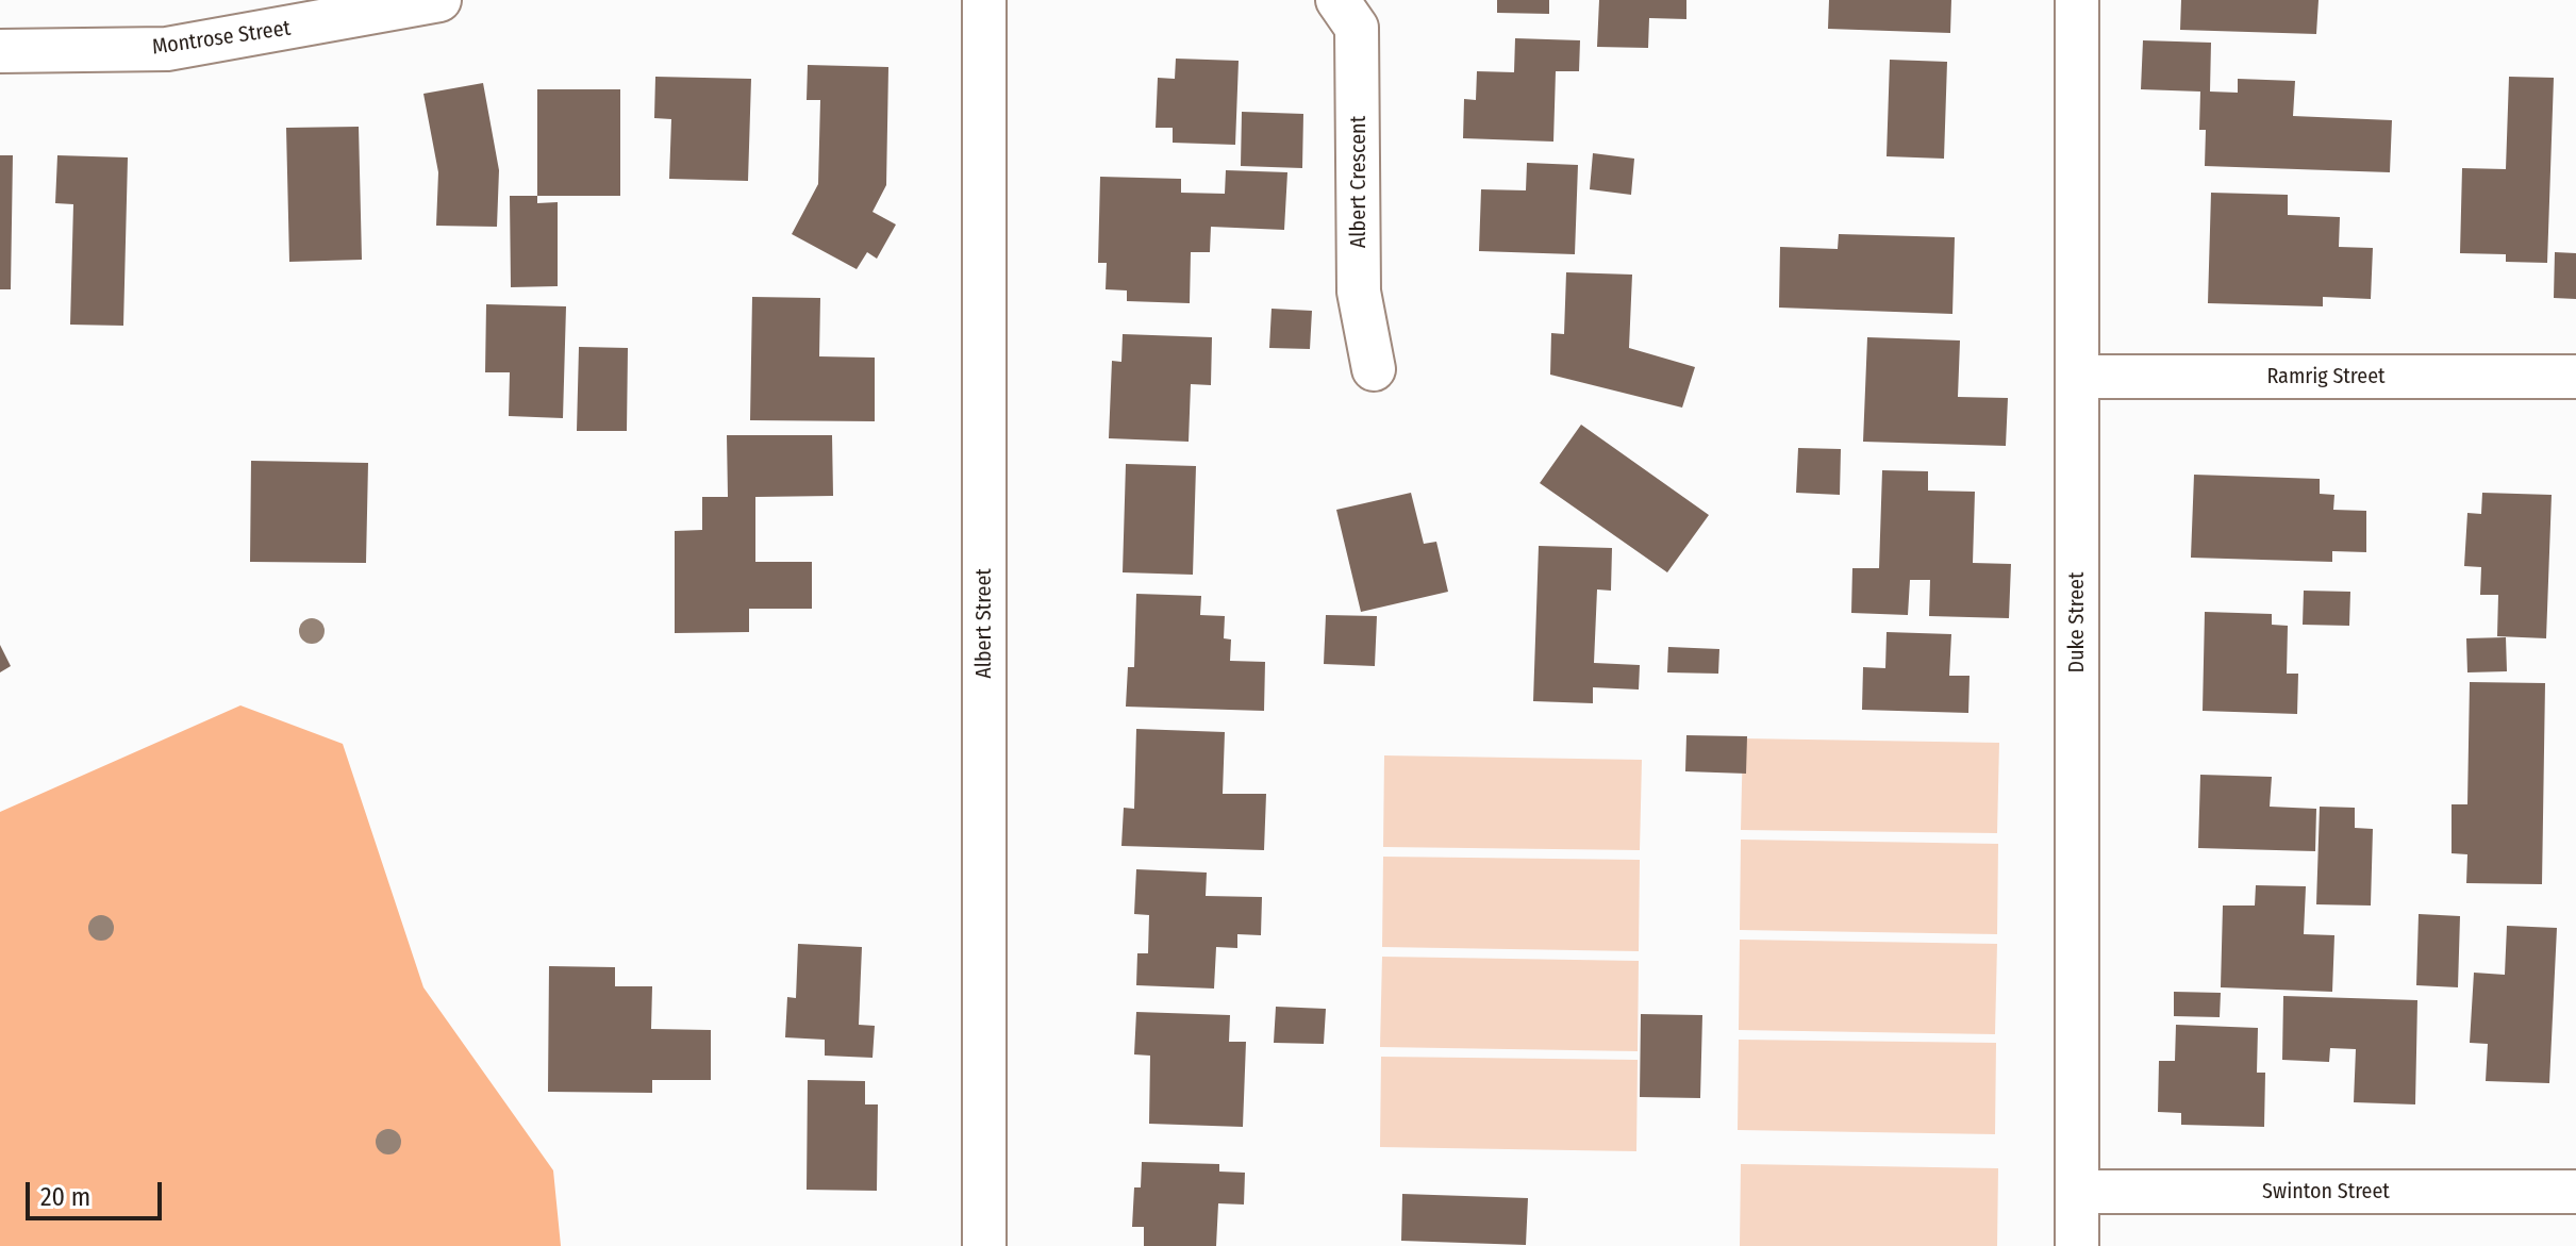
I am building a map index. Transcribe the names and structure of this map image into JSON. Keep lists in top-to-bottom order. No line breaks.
{"streets":{"street":["Montrose Street","Albert Crescent","Ramrig Street","Duke Street","Albert Street","Swinton Street"]},"crossings":[["Ramrig Street","Duke Street"],["Duke Street","Swinton Street"]],"scale_bar":"20 m"}
